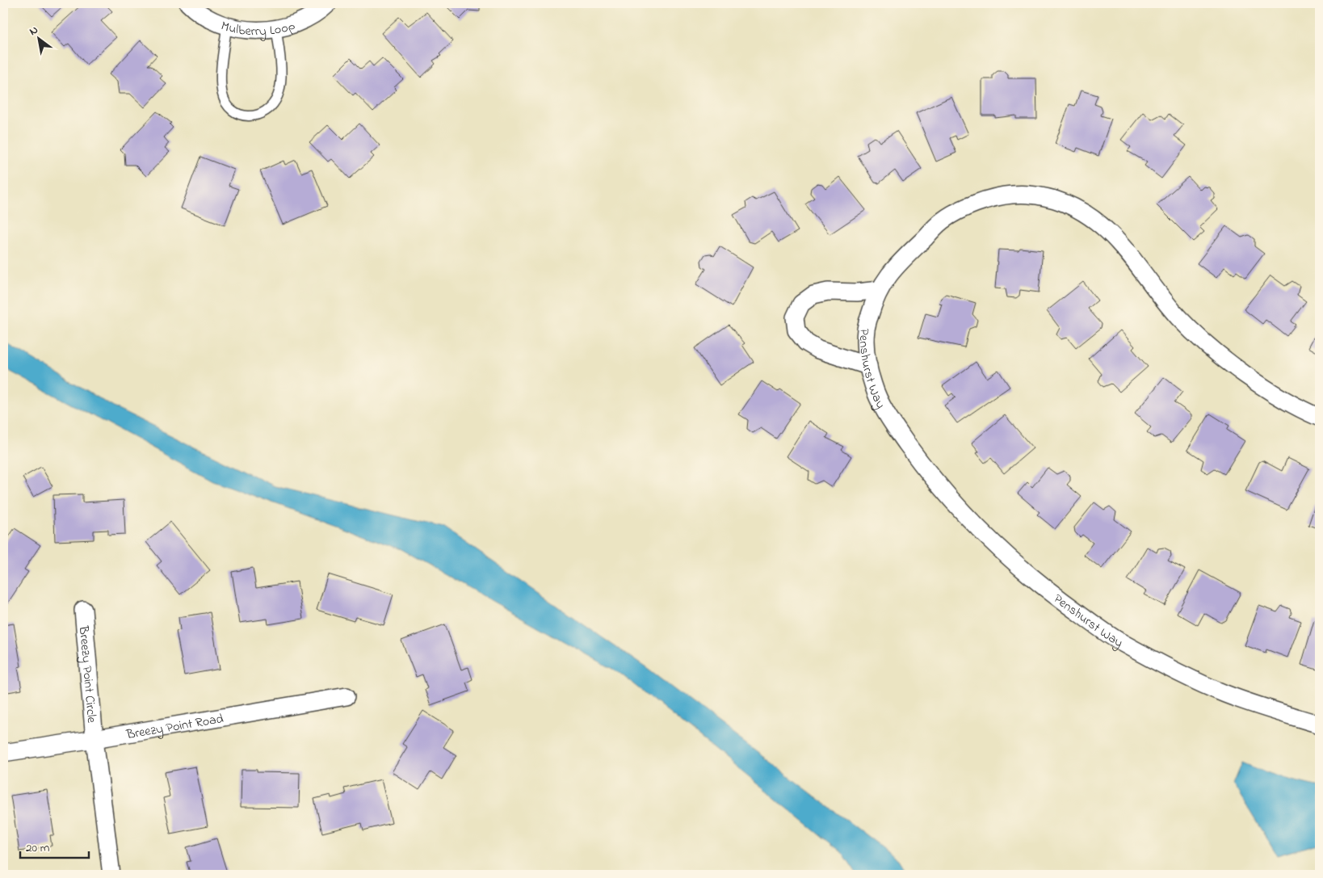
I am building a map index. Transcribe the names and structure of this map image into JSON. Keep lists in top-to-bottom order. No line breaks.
{"streets":{"street":["Mulberry Loop","Penshurst Way","Breezy Point Circle","Breezy Point Road"]},"crossings":[["Breezy Point Circle","Breezy Point Road"]],"scale_bar":"20 m","north":"top left"}
